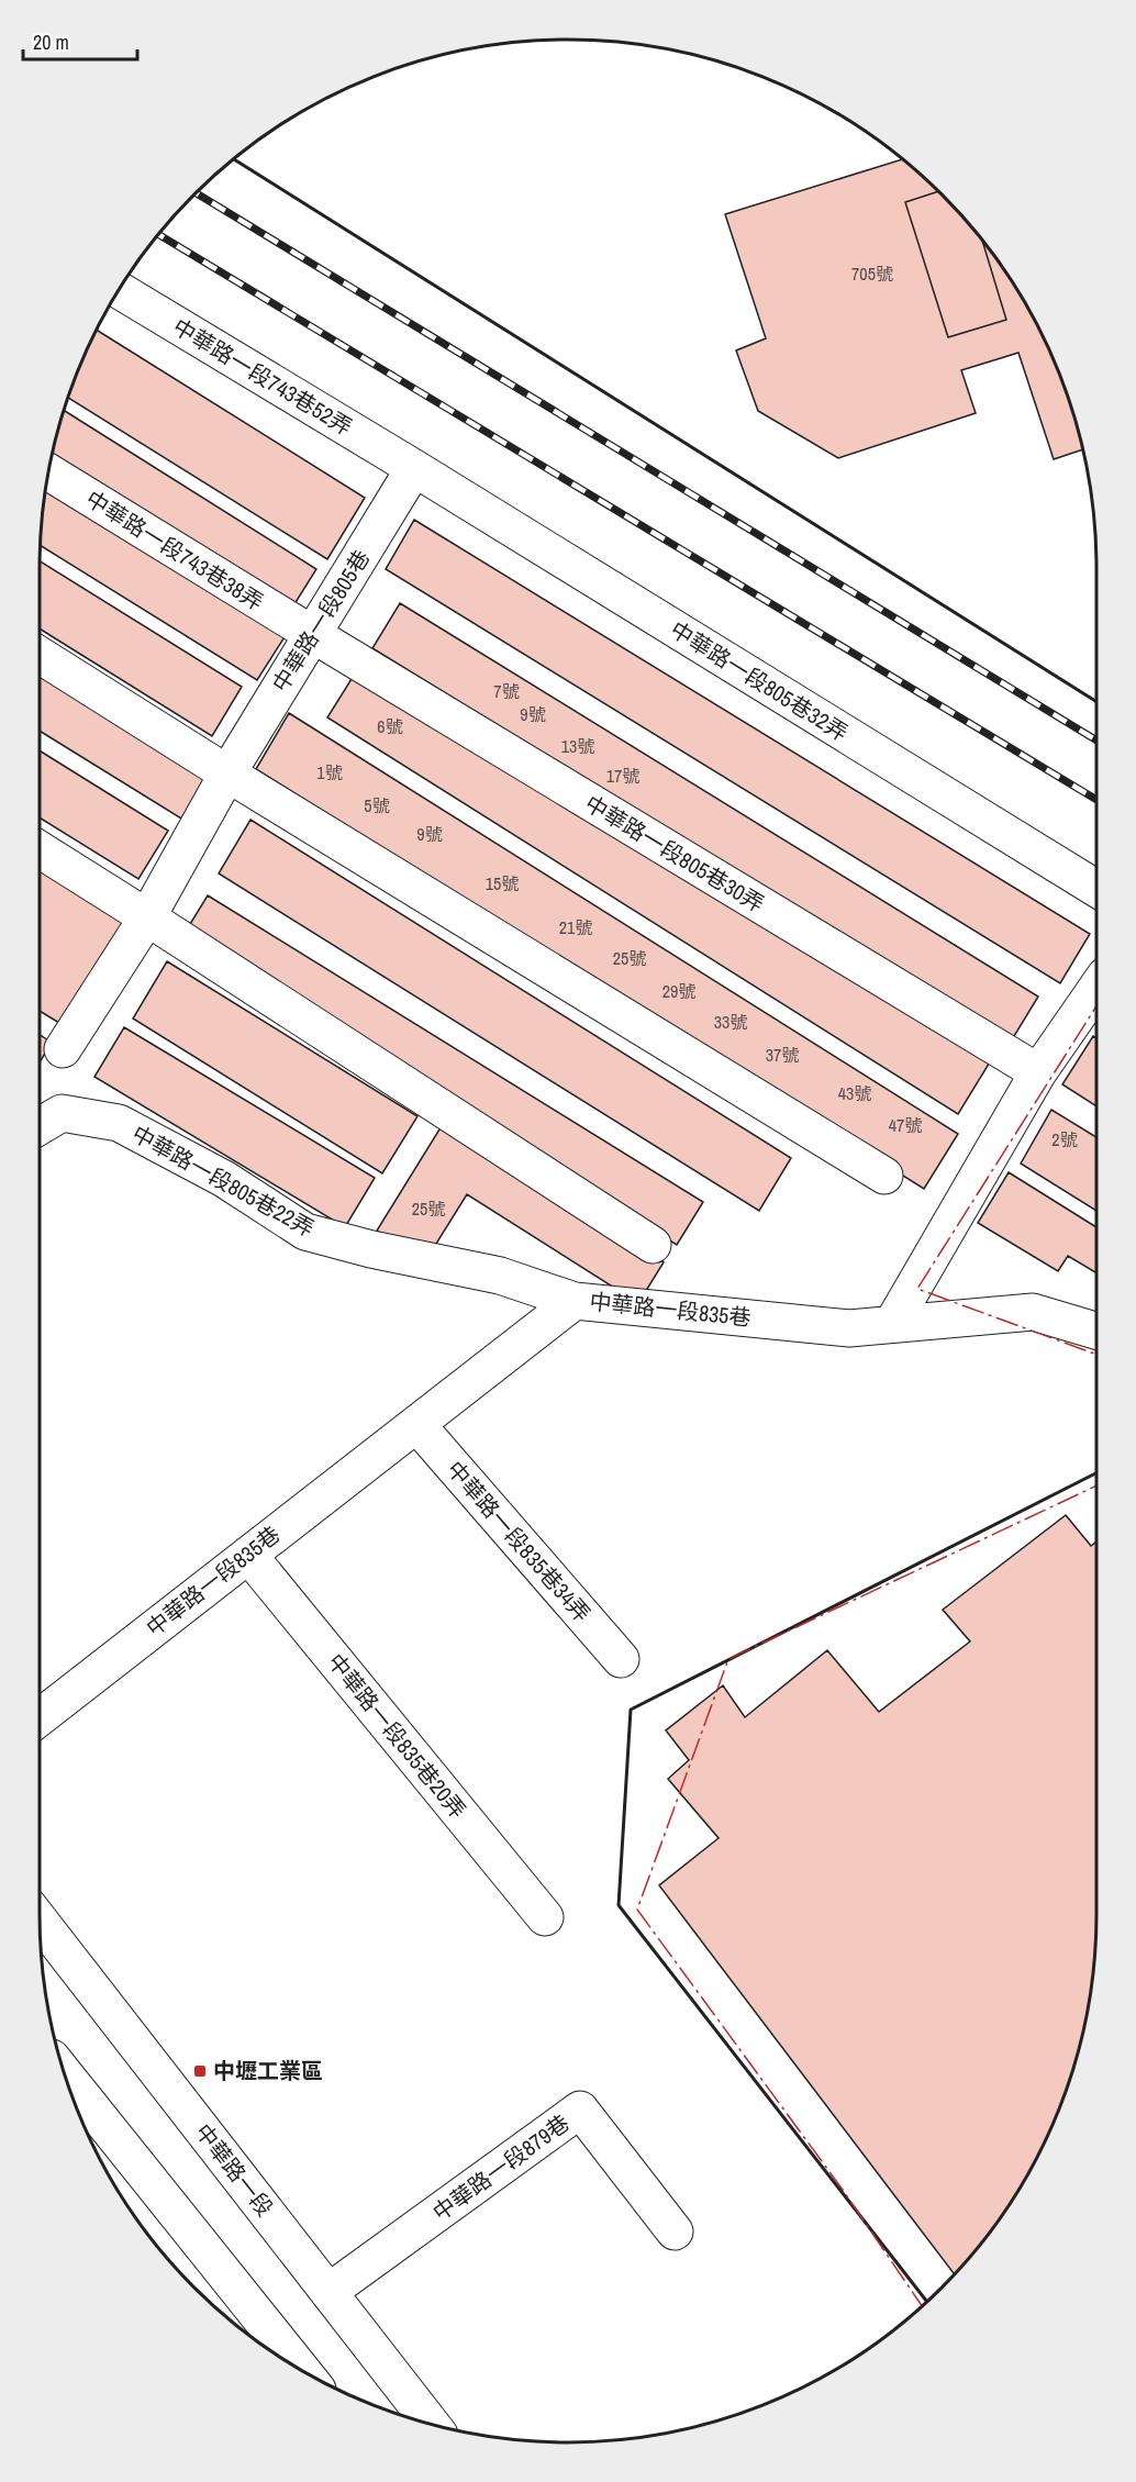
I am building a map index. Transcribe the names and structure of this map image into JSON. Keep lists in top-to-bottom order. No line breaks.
{"streets":{"street":["中華路一段743巷52弄","中華路一段743巷38弄","中華路一段805巷","中華路一段805巷32弄","中華路一段805巷30弄","中華路一段805巷22弄","中華路一段835巷","中華路一段835巷34弄","中華路一段835巷20弄","中華路一段879巷","中華路一段"]},"crossings":[["中華路一段743巷52弄","中華路一段805巷"],["中華路一段743巷52弄","中華路一段805巷32弄"],["中華路一段743巷38弄","中華路一段805巷"],["中華路一段743巷38弄","中華路一段805巷30弄"],["中華路一段805巷","中華路一段805巷32弄"],["中華路一段805巷","中華路一段805巷30弄"],["中華路一段805巷22弄","中華路一段835巷"],["中華路一段835巷","中華路一段835巷34弄"],["中華路一段835巷","中華路一段835巷20弄"],["中華路一段879巷","中華路一段"]],"places":{"transit":["中壢工業區"]},"house_numbers":["705號","7號","9號","6號","13號","1號","17號","5號","9號","15號","21號","25號","29號","33號","37號","43號","47號","2號","25號"],"scale_bar":"20 m"}
